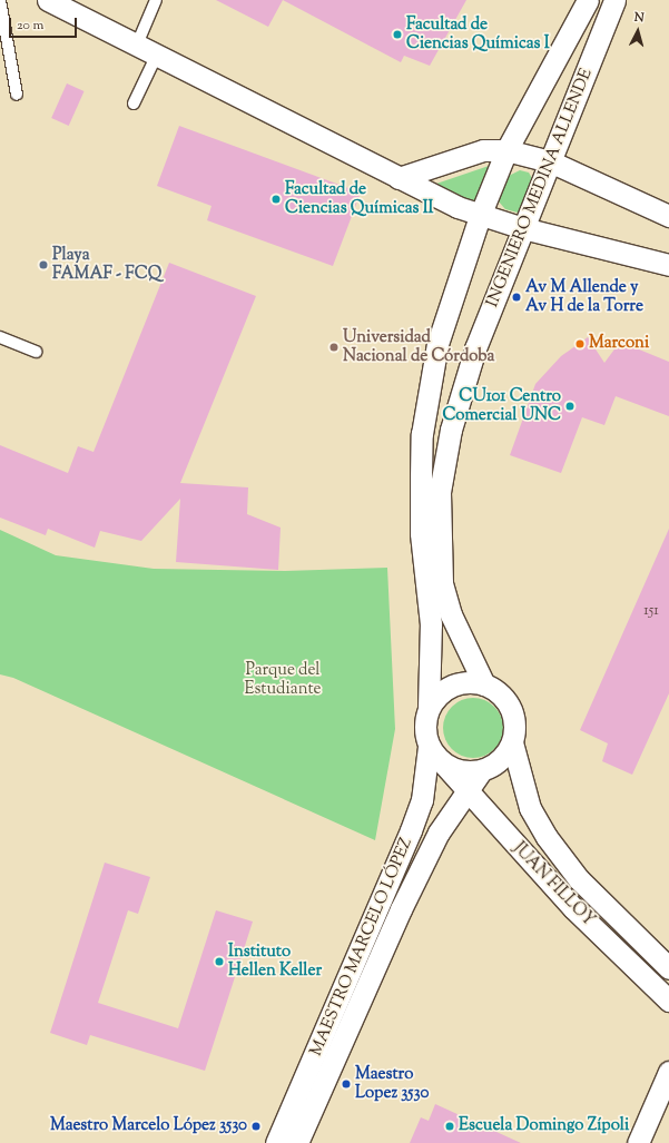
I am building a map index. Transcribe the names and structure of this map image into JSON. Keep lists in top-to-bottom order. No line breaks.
{"streets":{"street":["INGENIERO MEDINA ALLENDE","JUAN FILLOY","MAESTRO MARCELO LÓPEZ"]},"crossings":[["INGENIERO MEDINA ALLENDE","JUAN FILLOY"],["INGENIERO MEDINA ALLENDE","MAESTRO MARCELO LÓPEZ"],["JUAN FILLOY","MAESTRO MARCELO LÓPEZ"]],"parks":["Parque del Estudiante"],"places":["Facultad de Ciencias Químicas I","Facultad de Ciencias Químicas II","Playa FAMAF - FCQ","Av M Allende y Av H de la Torre","Marconi","Universidad Nacional de Córdoba","CU101 Centro Comercial UNC","Instituto Hellen Keller","Maestro Lopez 3530","Maestro Marcelo López 3530","Escuela Domingo Zípoli"],"house_numbers":["151"],"scale_bar":"20 m","north":"top"}
